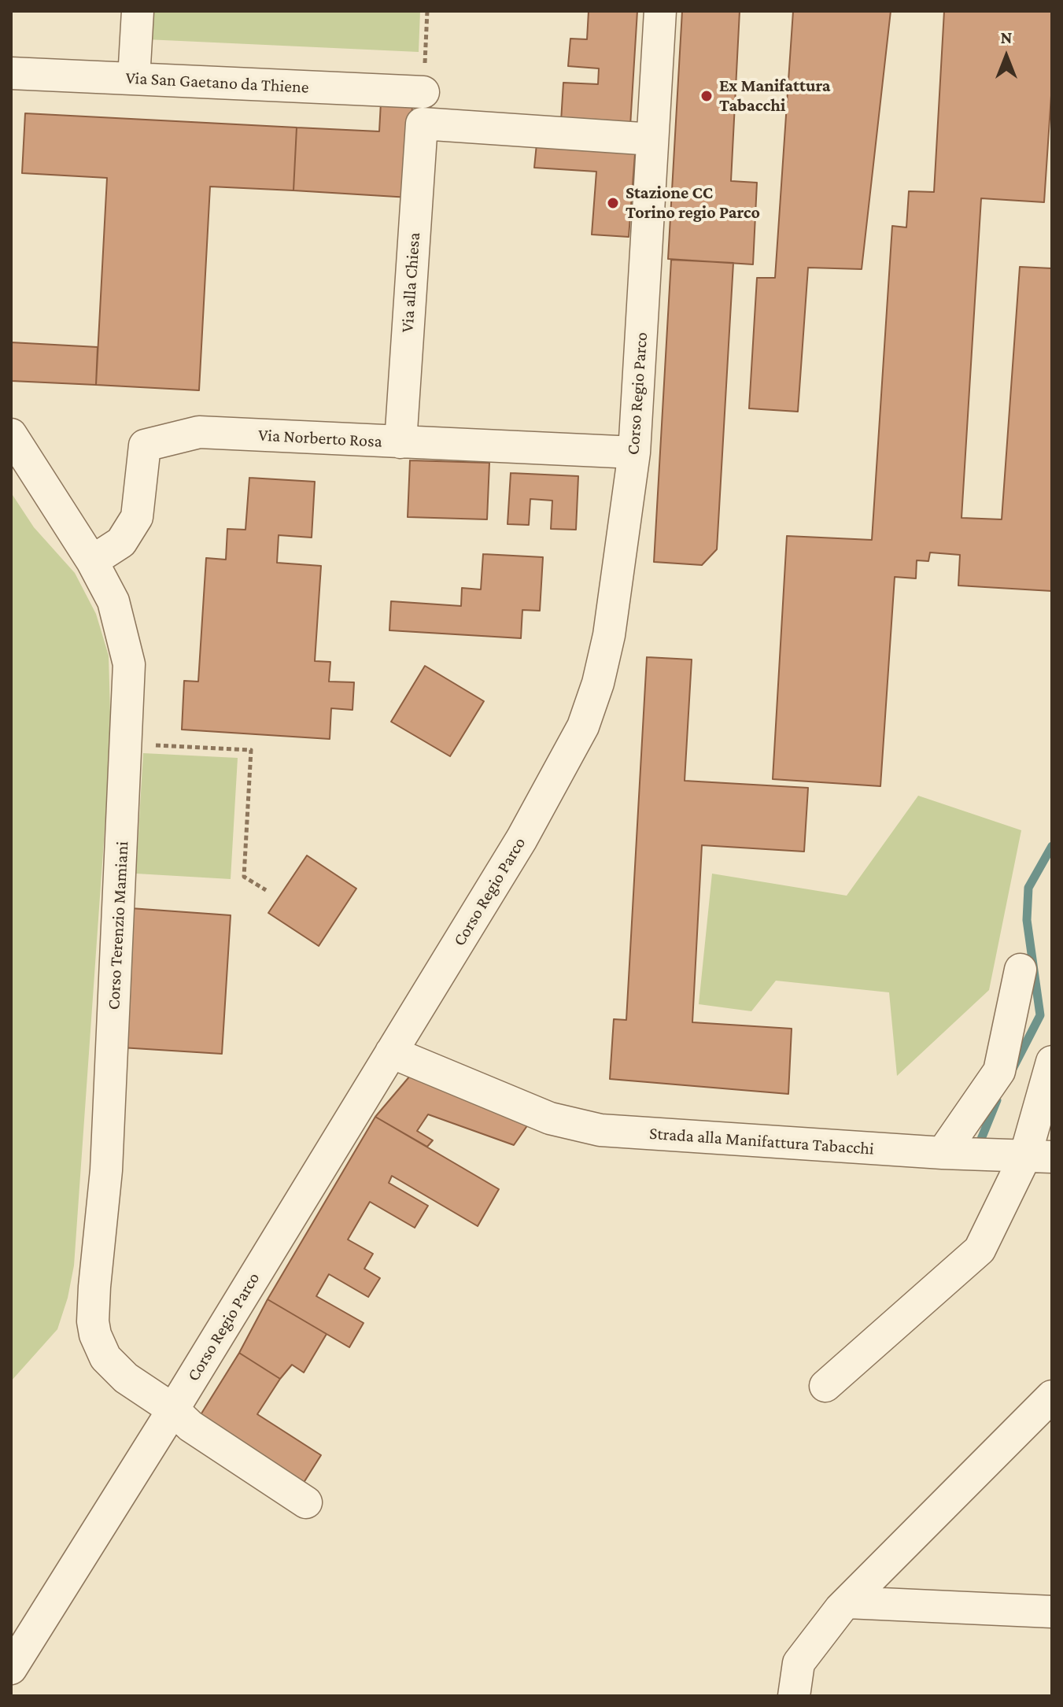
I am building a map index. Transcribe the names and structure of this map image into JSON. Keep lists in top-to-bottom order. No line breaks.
{"streets":{"street":["Via San Gaetano da Thiene","Via alla Chiesa","Corso Regio Parco","Via Norberto Rosa","Corso Terenzio Mamiani","Strada alla Manifattura Tabacchi"]},"crossings":[["Via alla Chiesa","Corso Regio Parco"],["Via alla Chiesa","Via Norberto Rosa"],["Corso Regio Parco","Via Norberto Rosa"],["Corso Regio Parco","Corso Terenzio Mamiani"],["Corso Regio Parco","Strada alla Manifattura Tabacchi"],["Via Norberto Rosa","Corso Terenzio Mamiani"]],"places":["Ex Manifattura Tabacchi","Stazione CC Torino regio Parco"],"north":"top"}
